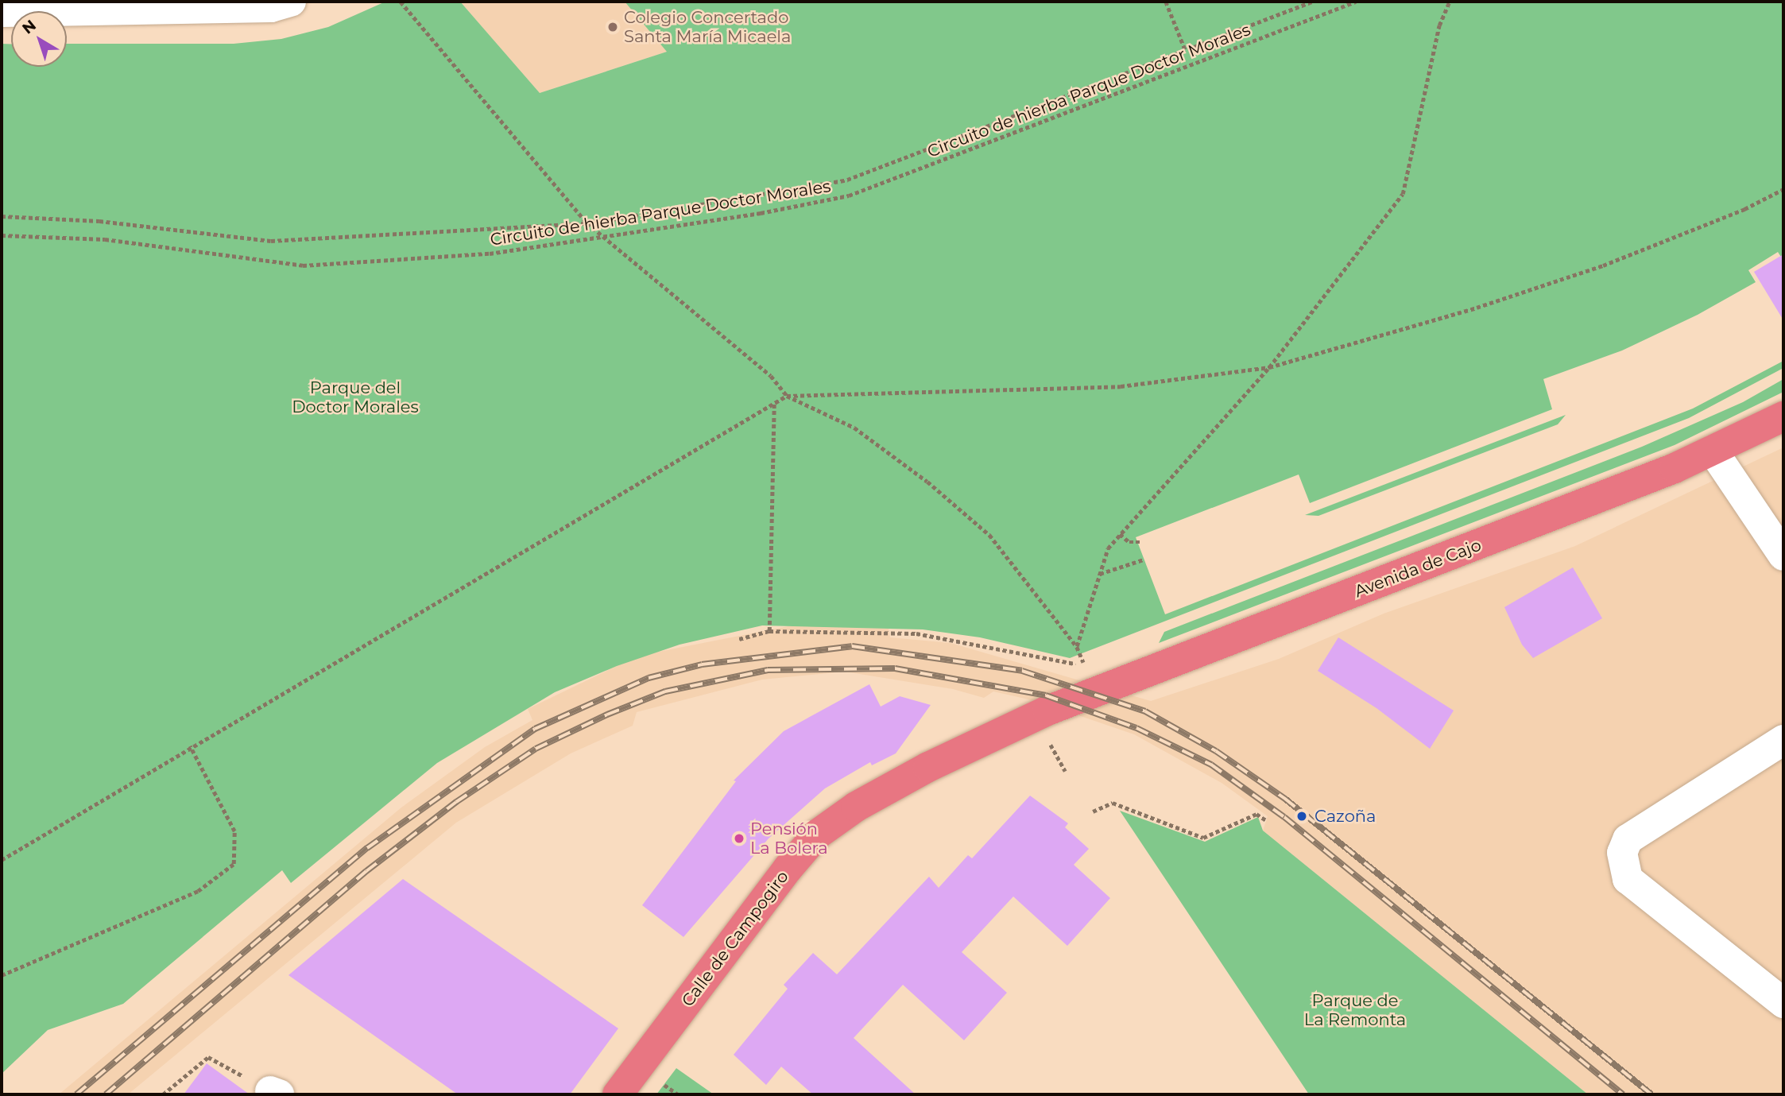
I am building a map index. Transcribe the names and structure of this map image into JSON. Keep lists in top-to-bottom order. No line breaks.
{"streets":{"highway":["Avenida de Cajo","Calle de Campogiro"],"path":["Circuito de hierba Parque Doctor Morales"]},"crossings":[["Avenida de Cajo","Calle de Campogiro"]],"parks":["Parque del Doctor Morales","Parque de La Remonta"],"places":["Colegio Concertado Santa María Micaela","Cazoña","Pensión La Bolera"],"north":"top left"}
